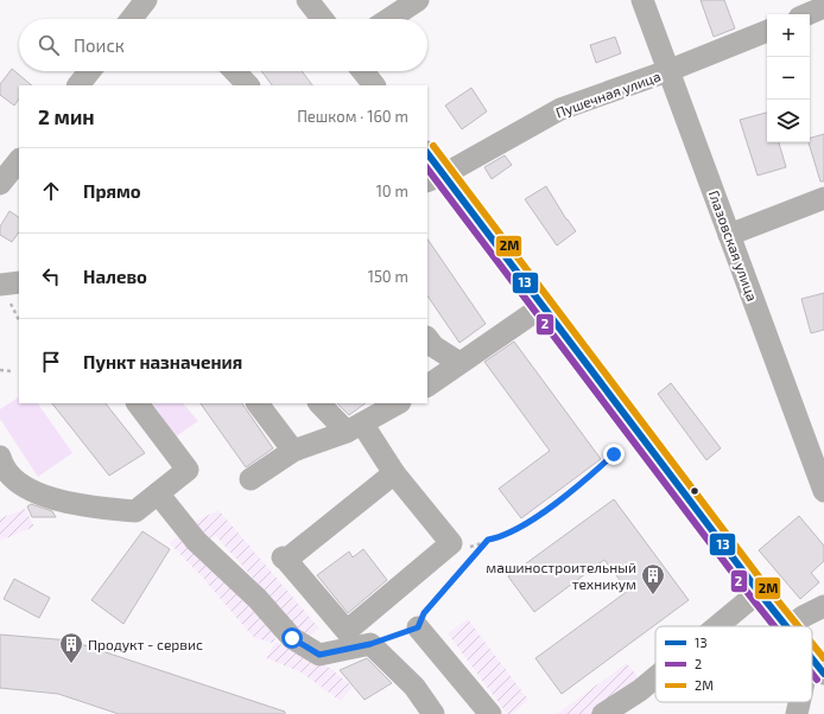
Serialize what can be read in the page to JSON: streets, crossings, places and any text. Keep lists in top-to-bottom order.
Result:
{
  "streets": {
    "street": ["Пушечная улица", "Глазовская улица"]
  },
  "crossings": [
    ["Пушечная улица", "Глазовская улица"]
  ],
  "places": {
    "building": ["машиностроительный техникум", "Продукт - сервис"]
  },
  "lines": ["transit line 2М", "transit line 13", "transit line 2"],
  "legend": ["13", "2", "2М"],
  "page": {
    "map_buttons": ["+", "−"],
    "search": "Поиск",
    "heading": ["2 мин", "Пешком · 160 m"],
    "list": [
      ["Прямо", "10 m"],
      ["Налево", "150 m"],
      "Пункт назначения"
    ]
  }
}
